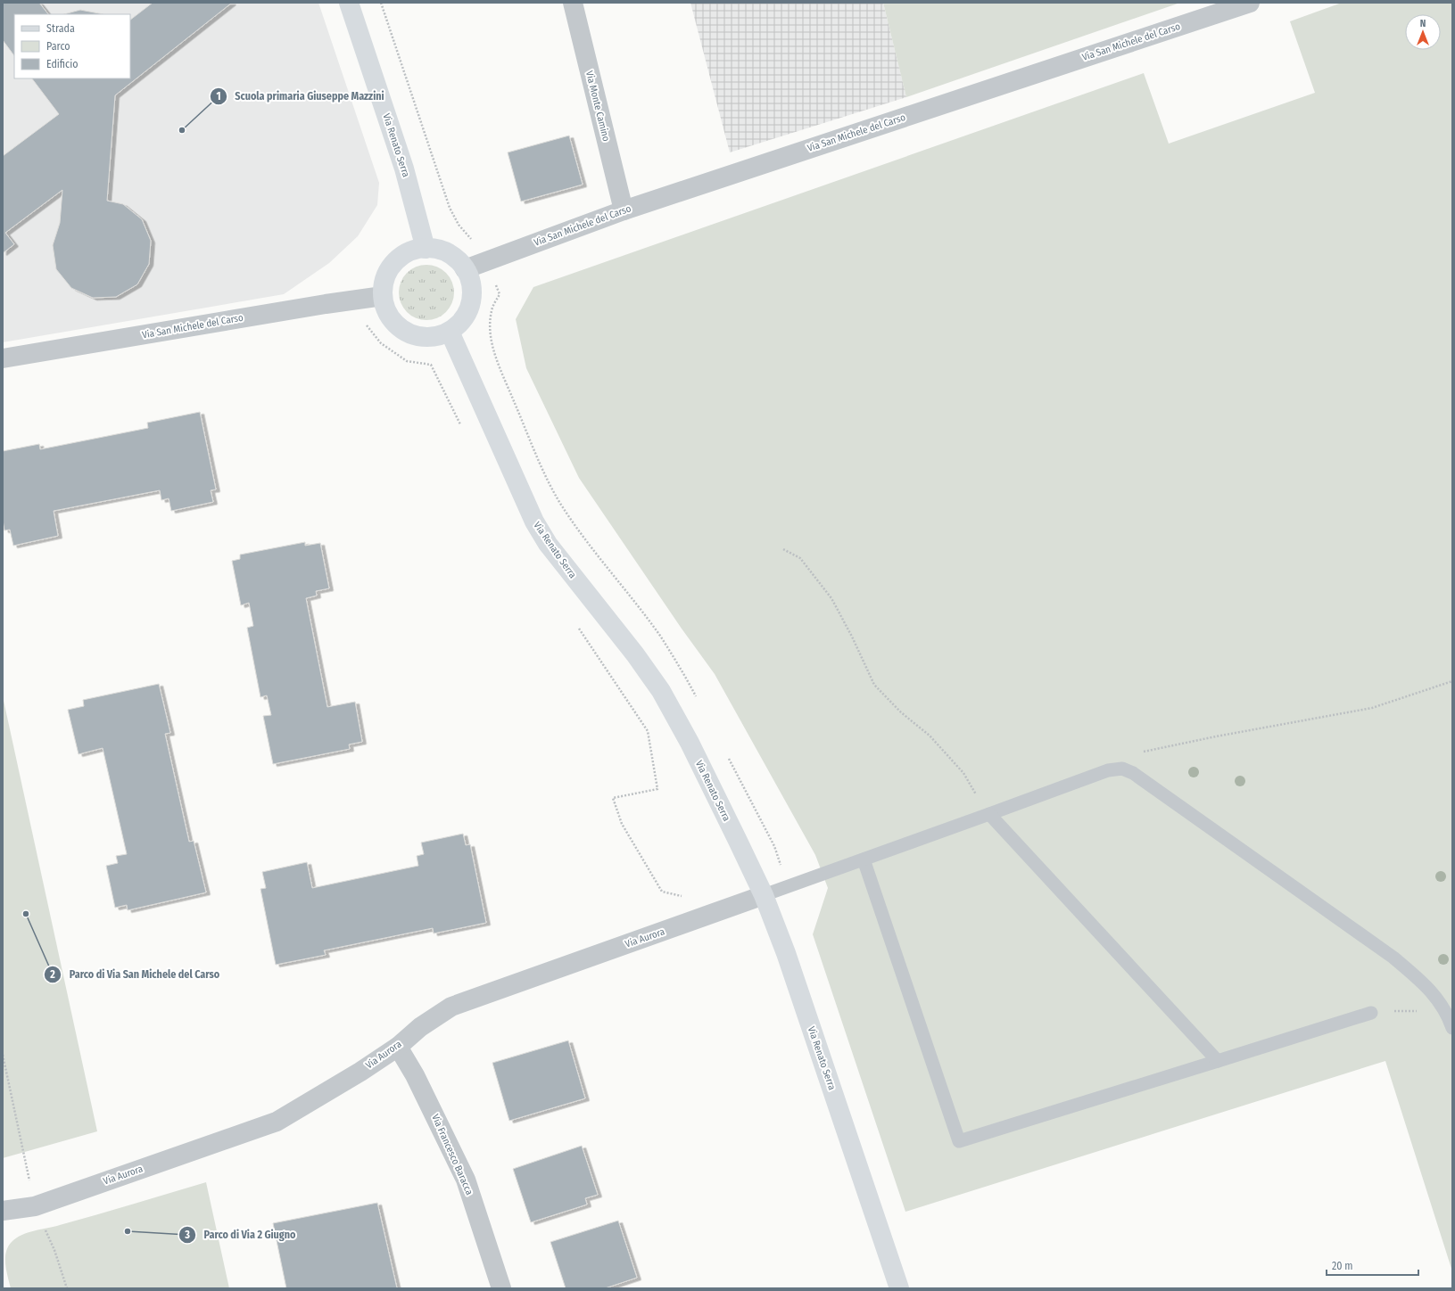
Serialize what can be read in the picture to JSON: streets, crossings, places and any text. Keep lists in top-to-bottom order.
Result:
{
  "streets": {
    "street": [
      "Via San Michele del Carso",
      "Via Monte Camino",
      "Via Renato Serra",
      "Via Aurora",
      "Via Francesco Baracca"
    ]
  },
  "crossings": [
    ["Via San Michele del Carso", "Via Monte Camino"],
    ["Via San Michele del Carso", "Via Renato Serra"],
    ["Via Renato Serra", "Via Aurora"],
    ["Via Aurora", "Via Francesco Baracca"]
  ],
  "places": ["Scuola primaria Giuseppe Mazzini", "Parco di Via San Michele del Carso", "Parco di Via 2 Giugno"],
  "legend": ["Strada", "Parco", "Edificio"],
  "scale_bar": "20 m",
  "north": "top"
}
